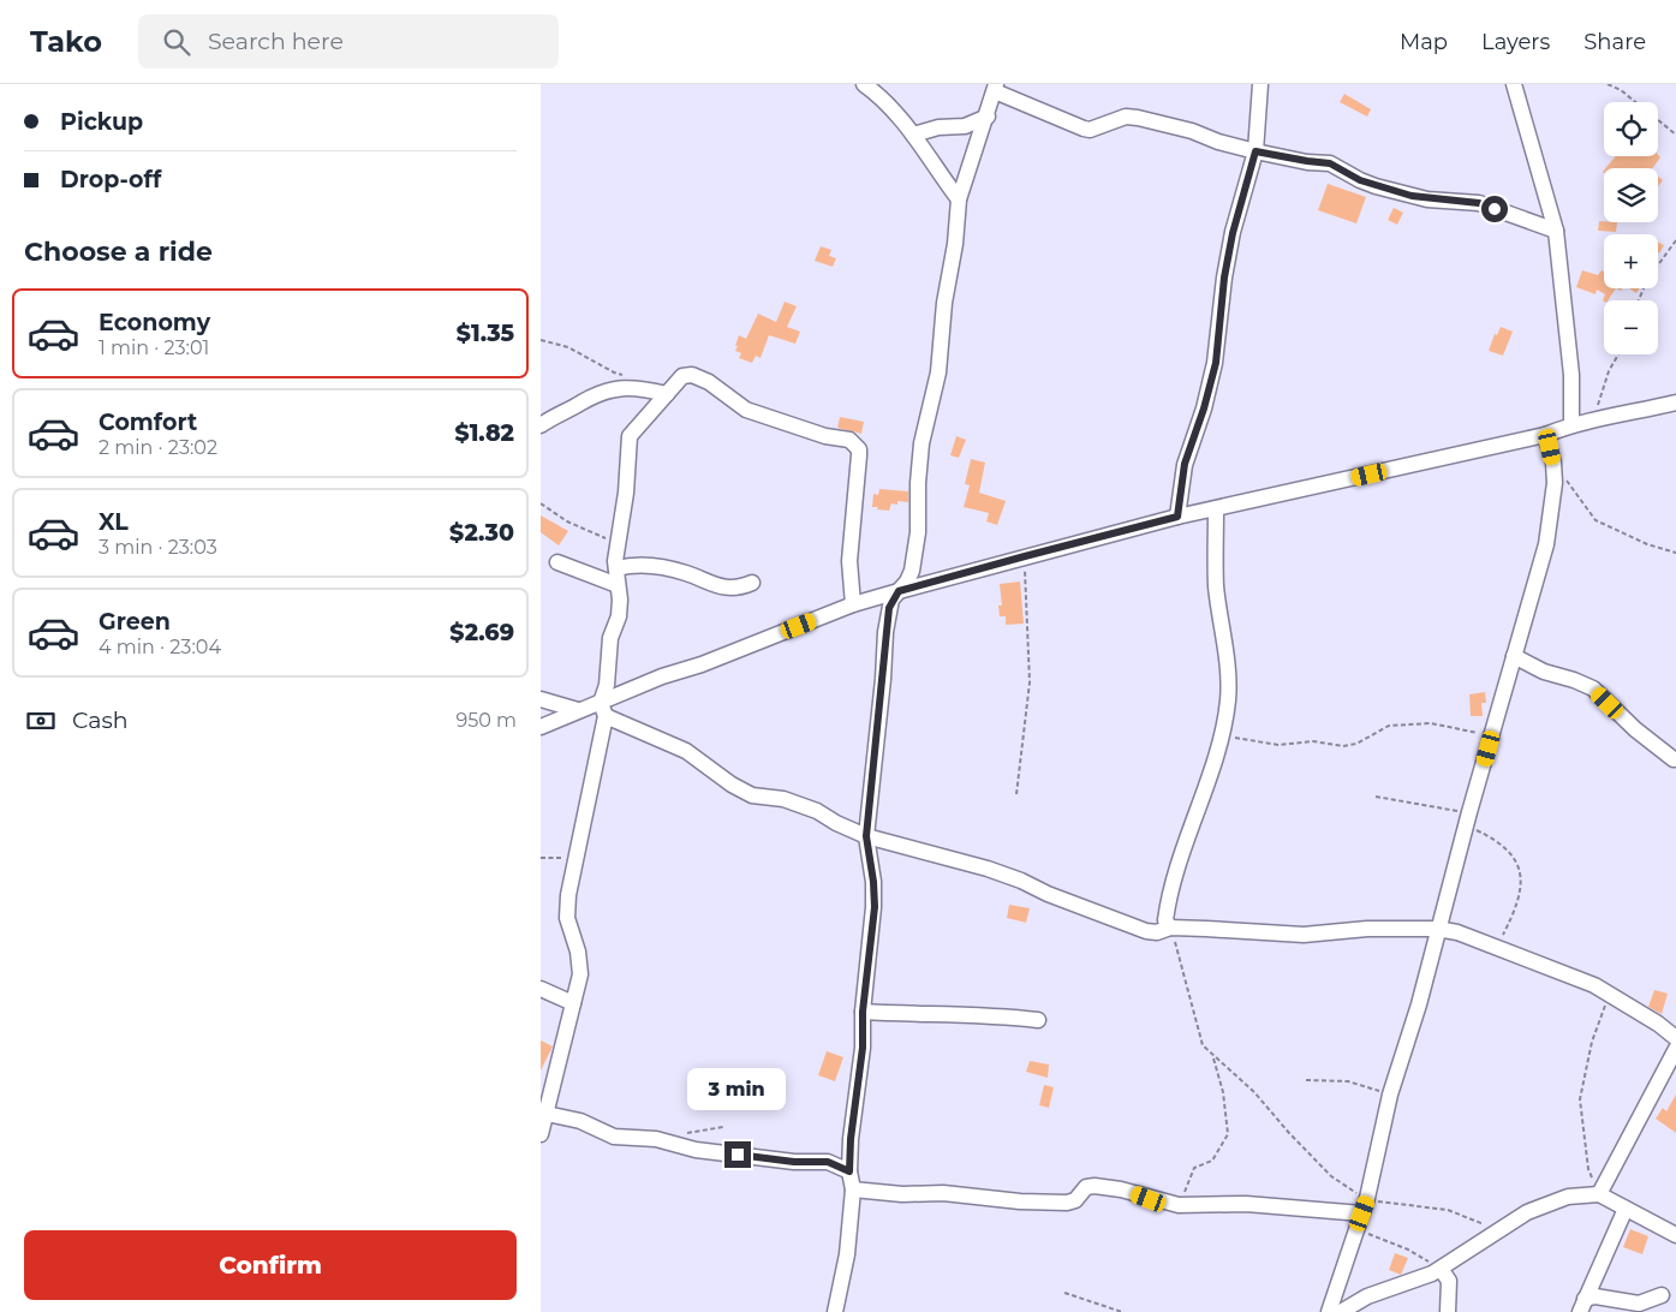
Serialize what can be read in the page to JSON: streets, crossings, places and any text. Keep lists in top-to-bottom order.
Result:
{
  "page": {
    "header": "Tako",
    "search": "Search here",
    "nav": ["Map", "Layers", "Share"],
    "banner": ["Pickup", "Drop-off"],
    "map_buttons": ["+", "−"],
    "heading": "Choose a ride",
    "list": [
      {
        "name": "Economy",
        "note": "1 min · 23:01",
        "value": "$1.35"
      },
      {
        "name": "Comfort",
        "note": "2 min · 23:02",
        "value": "$1.82"
      },
      {
        "name": "XL",
        "note": "3 min · 23:03",
        "value": "$2.30"
      },
      {
        "name": "Green",
        "note": "4 min · 23:04",
        "value": "$2.69"
      }
    ],
    "pay": ["Cash", "950 m"],
    "bubble": "3 min",
    "buttons": "Confirm"
  }
}
